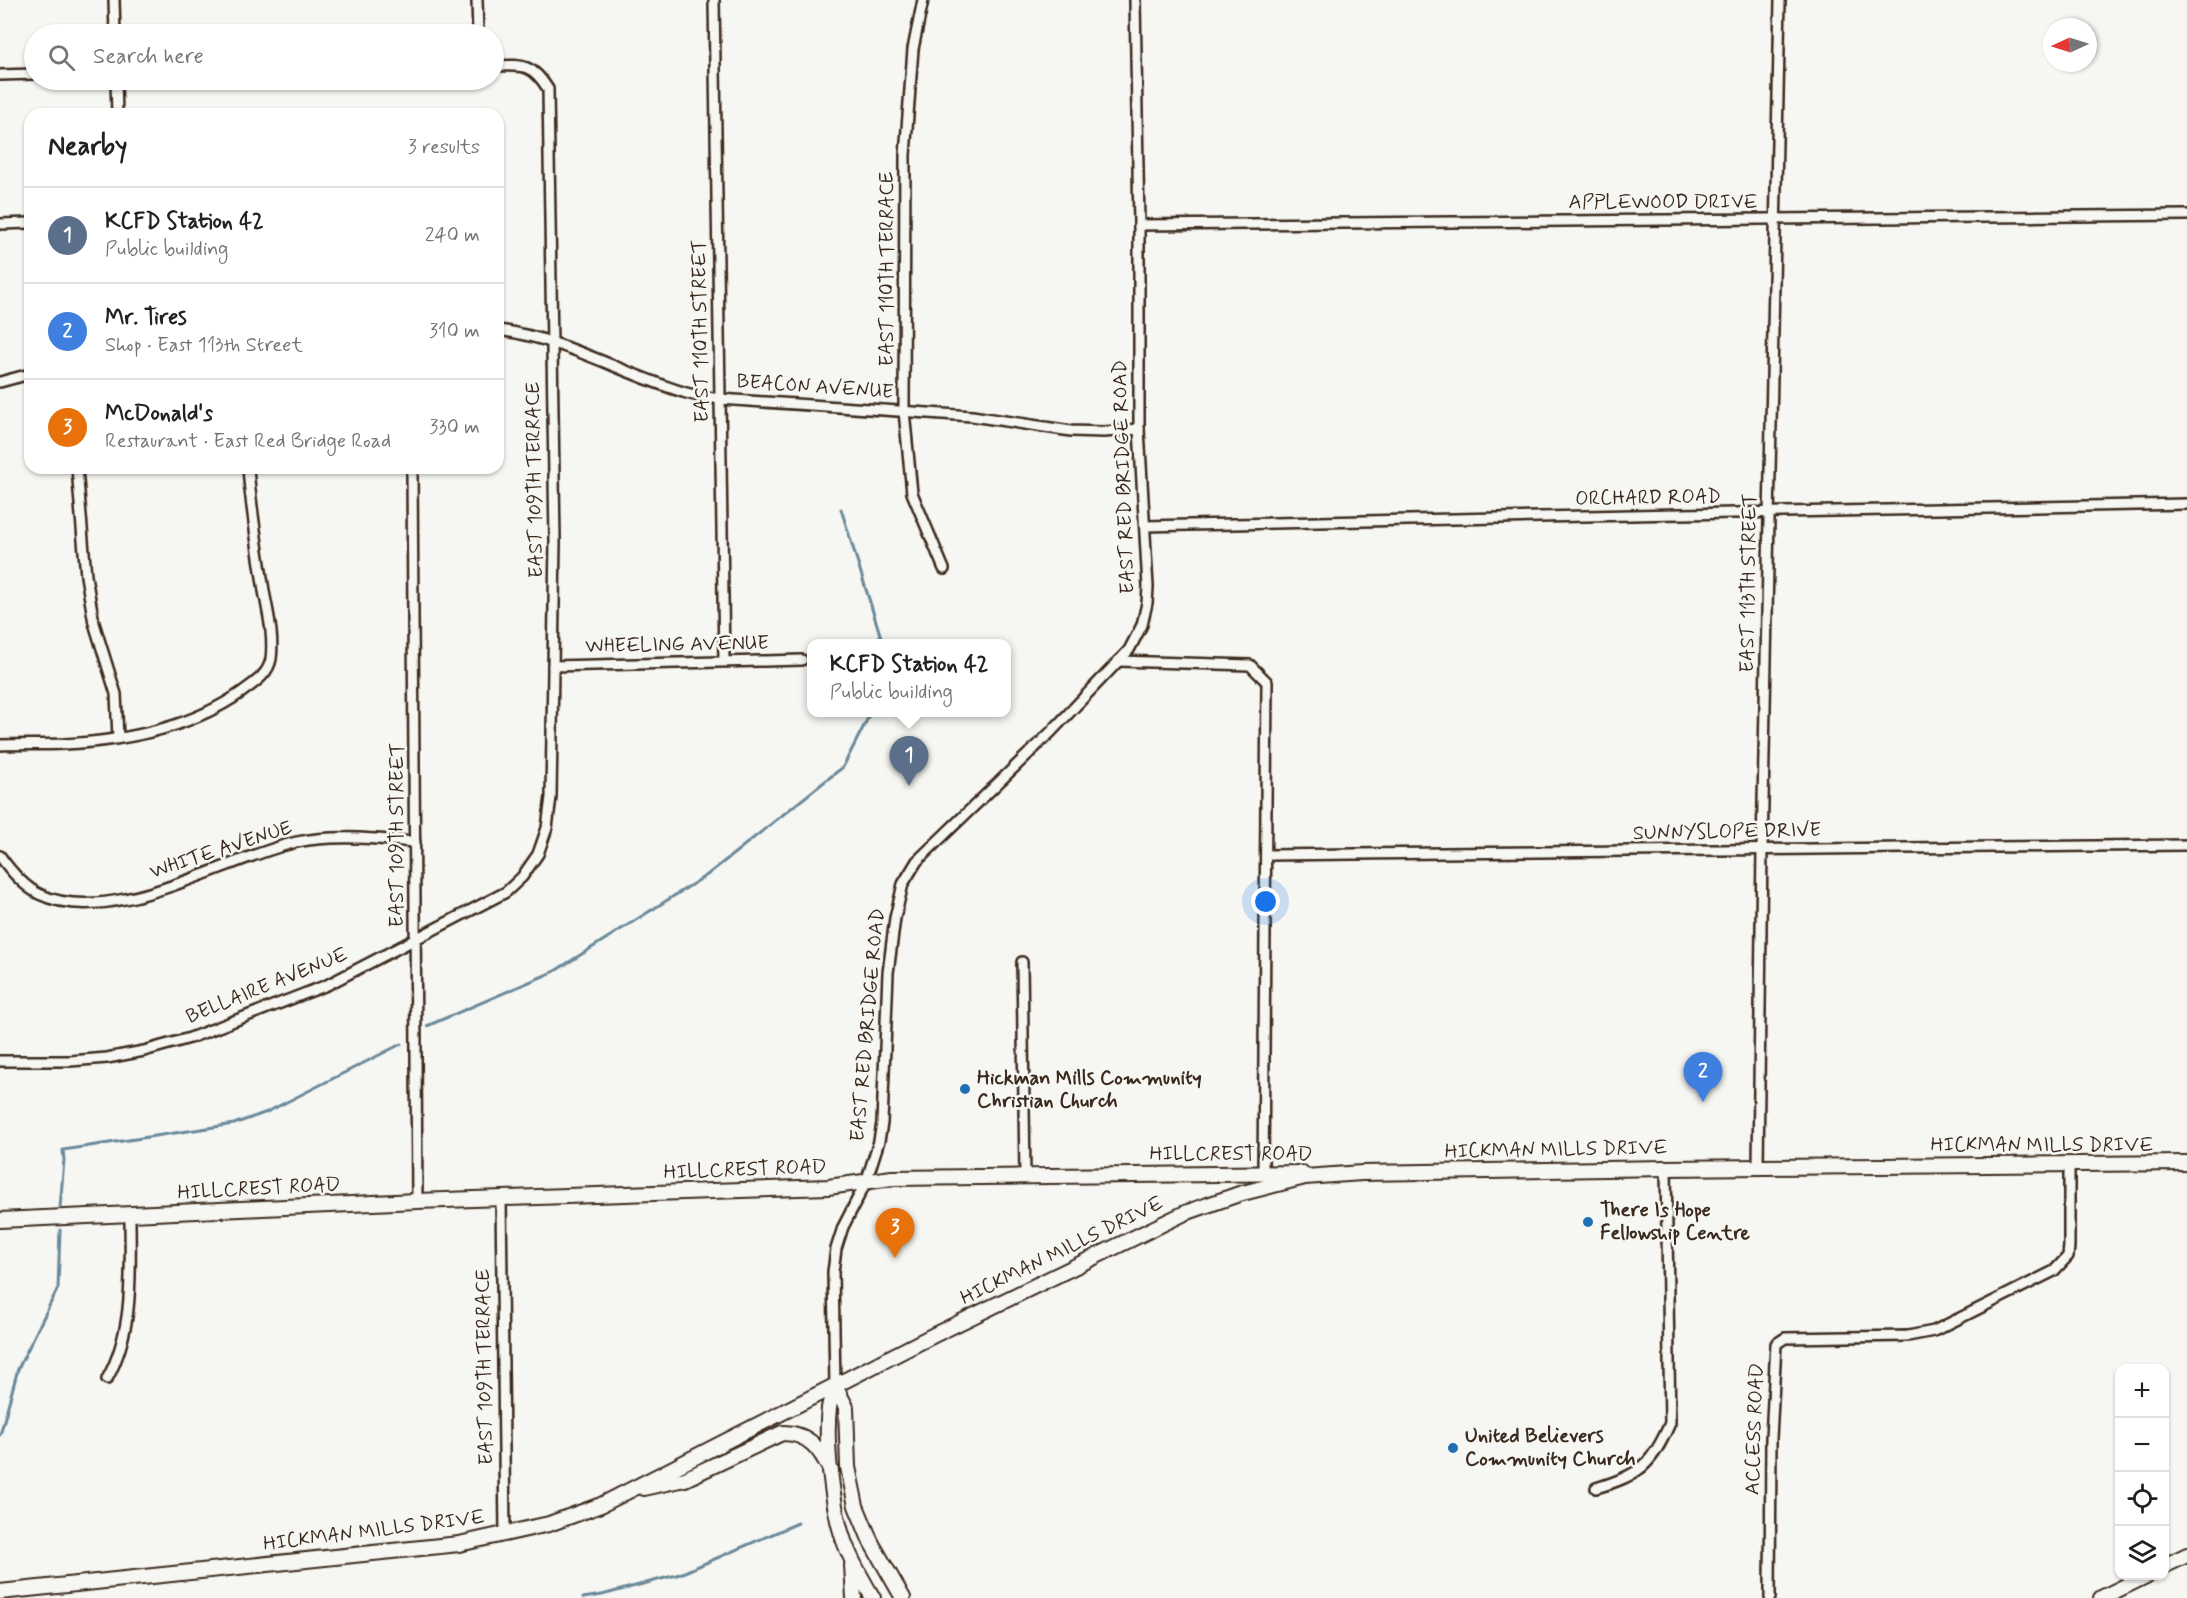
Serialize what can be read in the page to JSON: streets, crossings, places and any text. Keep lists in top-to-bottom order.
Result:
{
  "streets": {
    "street": [
      "APPLEWOOD DRIVE",
      "EAST 110TH TERRACE",
      "EAST 110TH STREET",
      "BEACON AVENUE",
      "EAST RED BRIDGE ROAD",
      "EAST 109TH TERRACE",
      "ORCHARD ROAD",
      "EAST 113TH STREET",
      "WHEELING AVENUE",
      "SUNNYSLOPE DRIVE",
      "EAST 109TH STREET",
      "WHITE AVENUE",
      "BELLAIRE AVENUE",
      "HICKMAN MILLS DRIVE",
      "HILLCREST ROAD",
      "ACCESS ROAD"
    ]
  },
  "crossings": [
    ["APPLEWOOD DRIVE", "EAST RED BRIDGE ROAD"],
    ["APPLEWOOD DRIVE", "EAST 113TH STREET"],
    ["EAST 110TH TERRACE", "BEACON AVENUE"],
    ["EAST 110TH STREET", "BEACON AVENUE"],
    ["EAST 110TH STREET", "WHEELING AVENUE"],
    ["BEACON AVENUE", "EAST RED BRIDGE ROAD"],
    ["BEACON AVENUE", "EAST 109TH TERRACE"],
    ["EAST RED BRIDGE ROAD", "ORCHARD ROAD"],
    ["EAST RED BRIDGE ROAD", "HICKMAN MILLS DRIVE"],
    ["EAST RED BRIDGE ROAD", "HILLCREST ROAD"],
    ["EAST 109TH TERRACE", "WHEELING AVENUE"],
    ["EAST 109TH TERRACE", "BELLAIRE AVENUE"],
    ["EAST 109TH TERRACE", "HICKMAN MILLS DRIVE"],
    ["EAST 109TH TERRACE", "HILLCREST ROAD"],
    ["ORCHARD ROAD", "EAST 113TH STREET"],
    ["EAST 113TH STREET", "SUNNYSLOPE DRIVE"],
    ["EAST 113TH STREET", "HICKMAN MILLS DRIVE"],
    ["EAST 109TH STREET", "WHITE AVENUE"],
    ["EAST 109TH STREET", "BELLAIRE AVENUE"],
    ["EAST 109TH STREET", "HILLCREST ROAD"],
    ["HICKMAN MILLS DRIVE", "HILLCREST ROAD"],
    ["HICKMAN MILLS DRIVE", "ACCESS ROAD"]
  ],
  "places": ["Hickman Mills Community Christian Church", "There Is Hope Fellowship Centre", "United Believers Community Church"],
  "north": "left",
  "page": {
    "search": "Search here",
    "heading": ["Nearby", "3 results"],
    "list": [
      {
        "mark": "1",
        "name": "KCFD Station 42",
        "note": "Public building",
        "value": "240 m"
      },
      {
        "mark": "2",
        "name": "Mr. Tires",
        "note": "Shop · East 113th Street",
        "value": "310 m"
      },
      {
        "mark": "3",
        "name": "McDonald's",
        "note": "Restaurant · East Red Bridge Road",
        "value": "330 m"
      }
    ],
    "popup": ["KCFD Station 42", "Public building"],
    "pins": ["1", "2", "3"],
    "map_buttons": ["+", "−"]
  }
}
